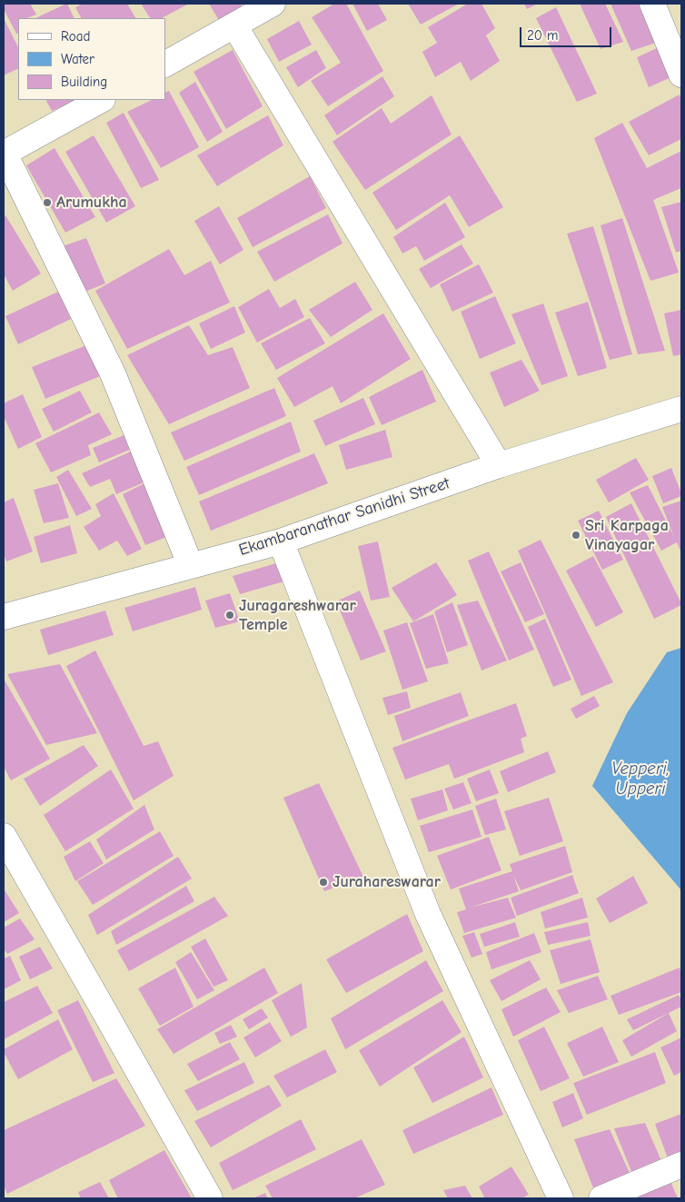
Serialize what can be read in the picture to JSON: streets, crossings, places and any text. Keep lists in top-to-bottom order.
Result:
{
  "streets": {
    "street": ["Ekambaranathar Sanidhi Street"]
  },
  "water": ["Vepperi, Upperi"],
  "places": [
    "Arumukha",
    "Sri Karpaga Vinayagar",
    "Juragareshwarar Temple",
    "Jurahareswarar"
  ],
  "legend": ["Road", "Water", "Building"],
  "scale_bar": "20 m"
}
